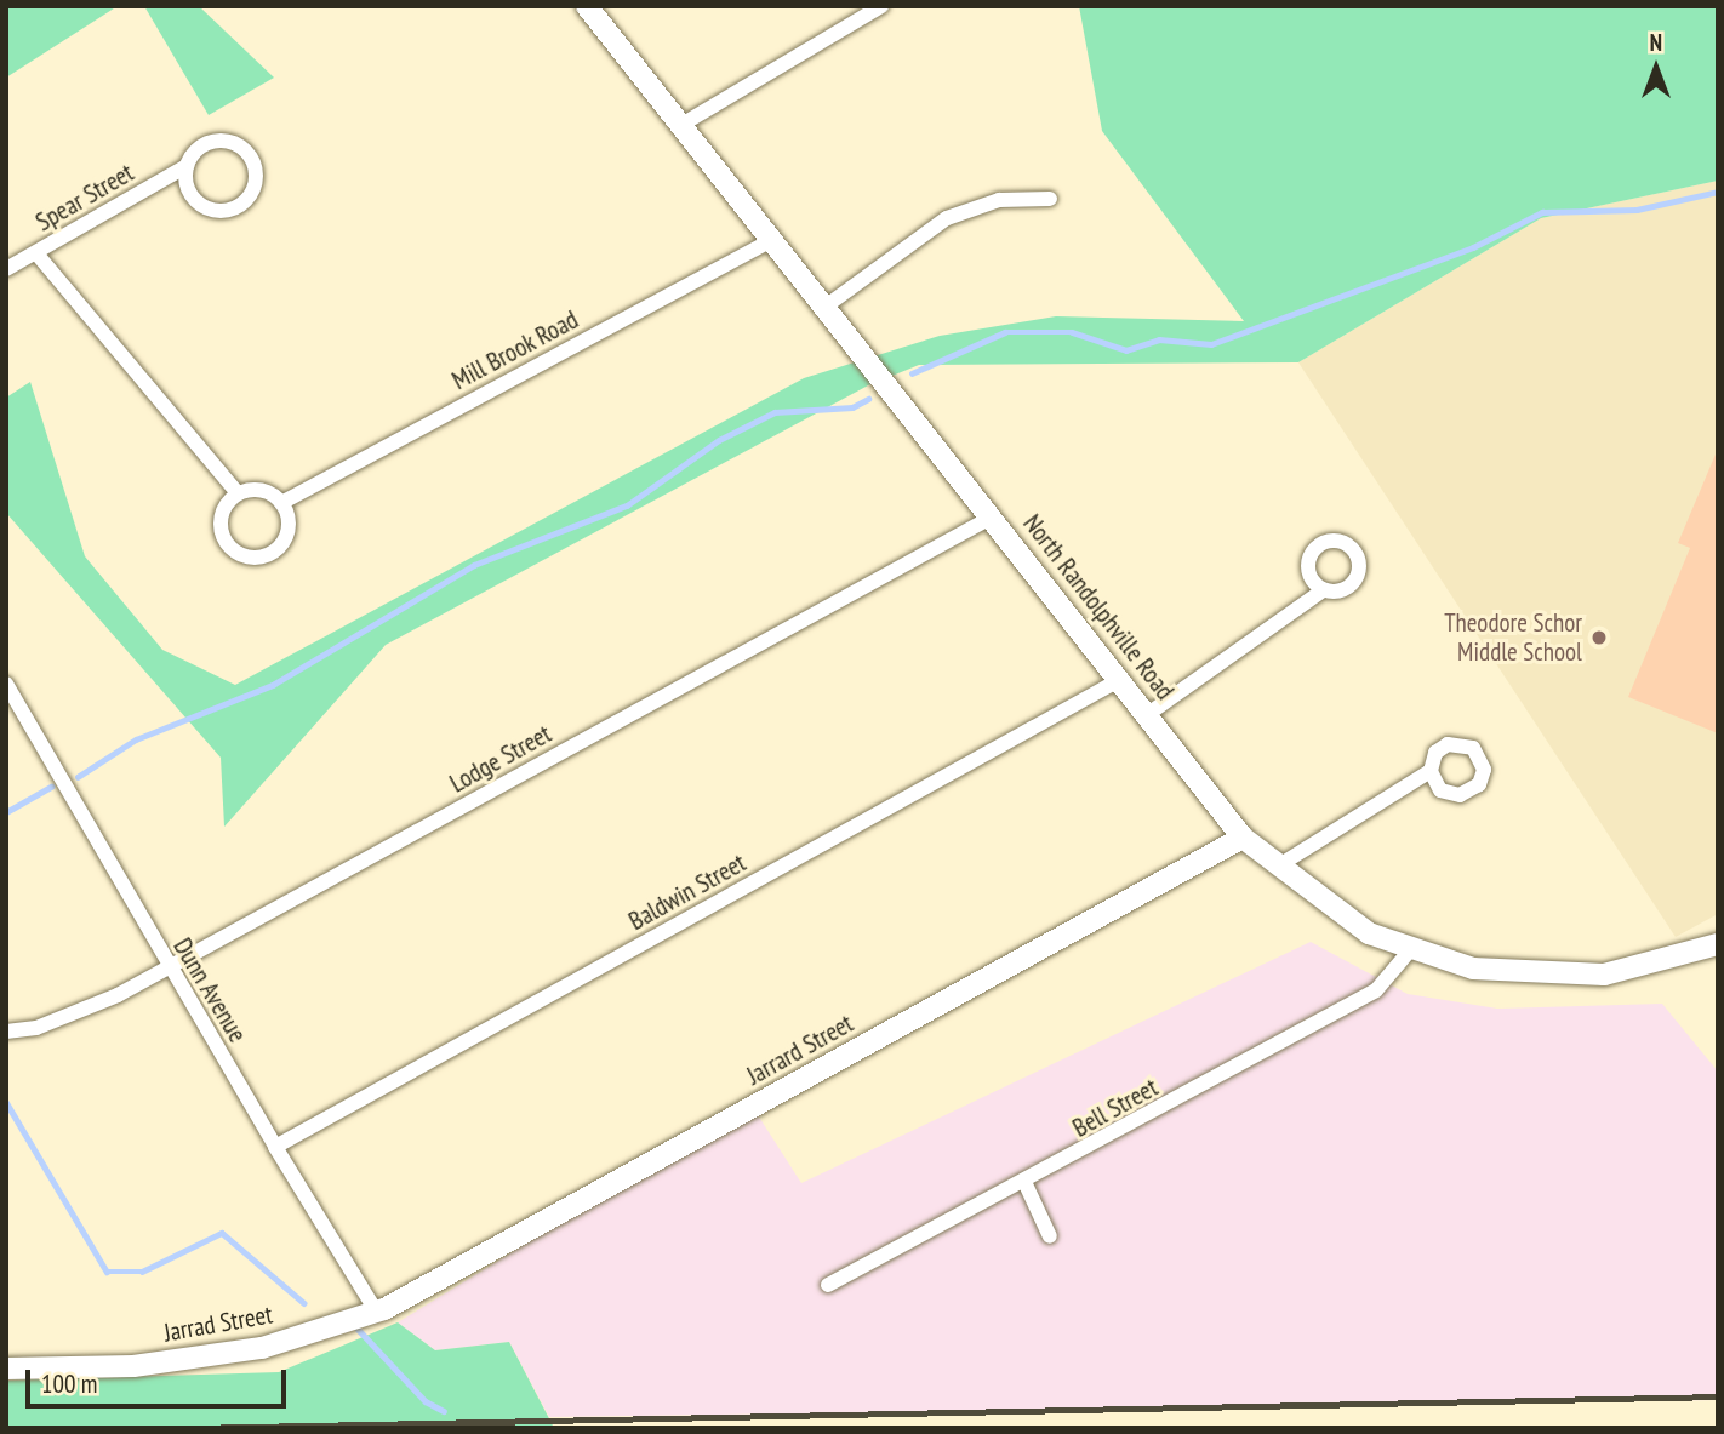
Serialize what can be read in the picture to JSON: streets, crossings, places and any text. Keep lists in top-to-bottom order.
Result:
{
  "streets": {
    "street": [
      "Spear Street",
      "Mill Brook Road",
      "North Randolphville Road",
      "Lodge Street",
      "Baldwin Street",
      "Dunn Avenue",
      "Jarrard Street",
      "Bell Street",
      "Jarrad Street"
    ]
  },
  "crossings": [
    ["Mill Brook Road", "North Randolphville Road"],
    ["North Randolphville Road", "Lodge Street"],
    ["North Randolphville Road", "Baldwin Street"],
    ["North Randolphville Road", "Jarrard Street"],
    ["North Randolphville Road", "Bell Street"],
    ["Lodge Street", "Dunn Avenue"],
    ["Baldwin Street", "Dunn Avenue"],
    ["Dunn Avenue", "Jarrard Street"],
    ["Dunn Avenue", "Jarrad Street"],
    ["Jarrard Street", "Jarrad Street"]
  ],
  "places": ["Theodore Schor Middle School"],
  "scale_bar": "100 m",
  "north": "top"
}
